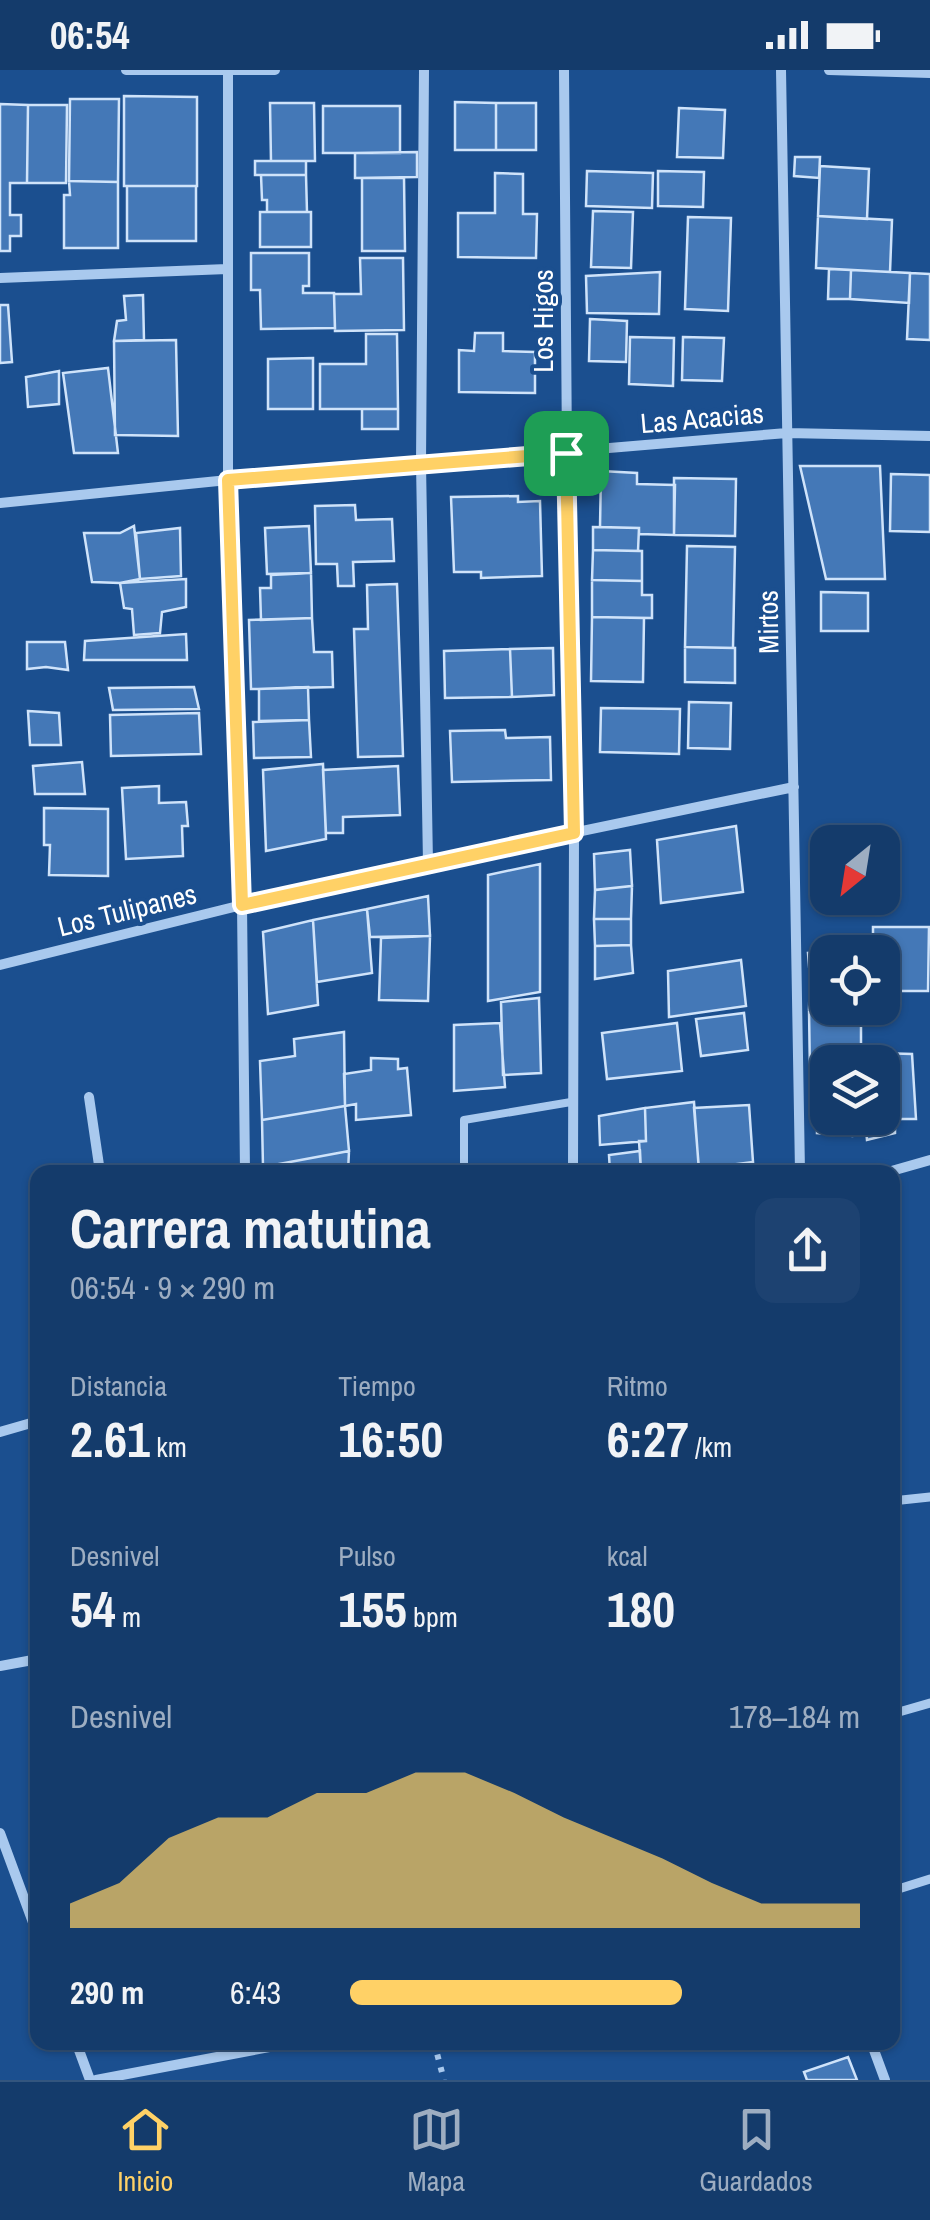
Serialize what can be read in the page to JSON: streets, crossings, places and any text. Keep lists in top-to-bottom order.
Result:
{
  "streets": {
    "street": [
      "Los Higos",
      "Las Acacias",
      "Mirtos",
      "Los Tulipanes"
    ]
  },
  "crossings": [
    ["Los Higos", "Las Acacias"],
    ["Los Higos", "Los Tulipanes"],
    ["Las Acacias", "Mirtos"],
    ["Mirtos", "Los Tulipanes"]
  ],
  "north": "bottom left",
  "page": {
    "status": "06:54",
    "heading": ["Carrera matutina", "06:54 · 9 × 290 m"],
    "stats": [
      ["Distancia", "2.61 km"],
      ["Tiempo", "16:50"],
      ["Ritmo", "6:27 /km"],
      ["Desnivel", "54 m"],
      ["Pulso", "155 bpm"],
      ["kcal", "180"]
    ],
    "chart": ["Desnivel", "178–184 m"],
    "list": [
      {
        "name": "290 m",
        "note": "6:43"
      }
    ],
    "tabs": ["Inicio", "Mapa", "Guardados"]
  }
}
